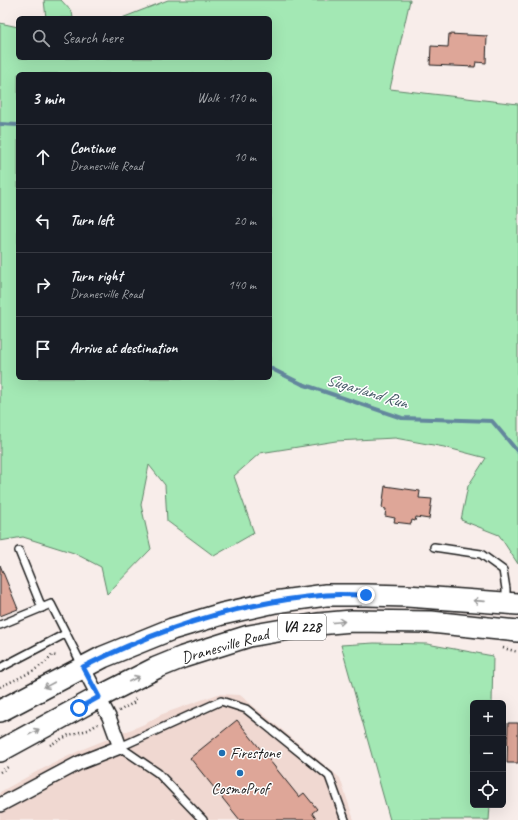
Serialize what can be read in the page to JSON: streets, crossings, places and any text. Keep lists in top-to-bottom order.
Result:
{
  "streets": {
    "main road": ["VA 228", "Dranesville Road"]
  },
  "water": ["Sugarland Run"],
  "places": ["Firestone", "CosmoProf"],
  "page": {
    "search": "Search here",
    "heading": ["3 min", "Walk · 170 m"],
    "list": [
      ["Continue", "Dranesville Road", "10 m"],
      ["Turn left", "20 m"],
      ["Turn right", "Dranesville Road", "140 m"],
      "Arrive at destination"
    ],
    "map_buttons": ["+", "−"]
  }
}
